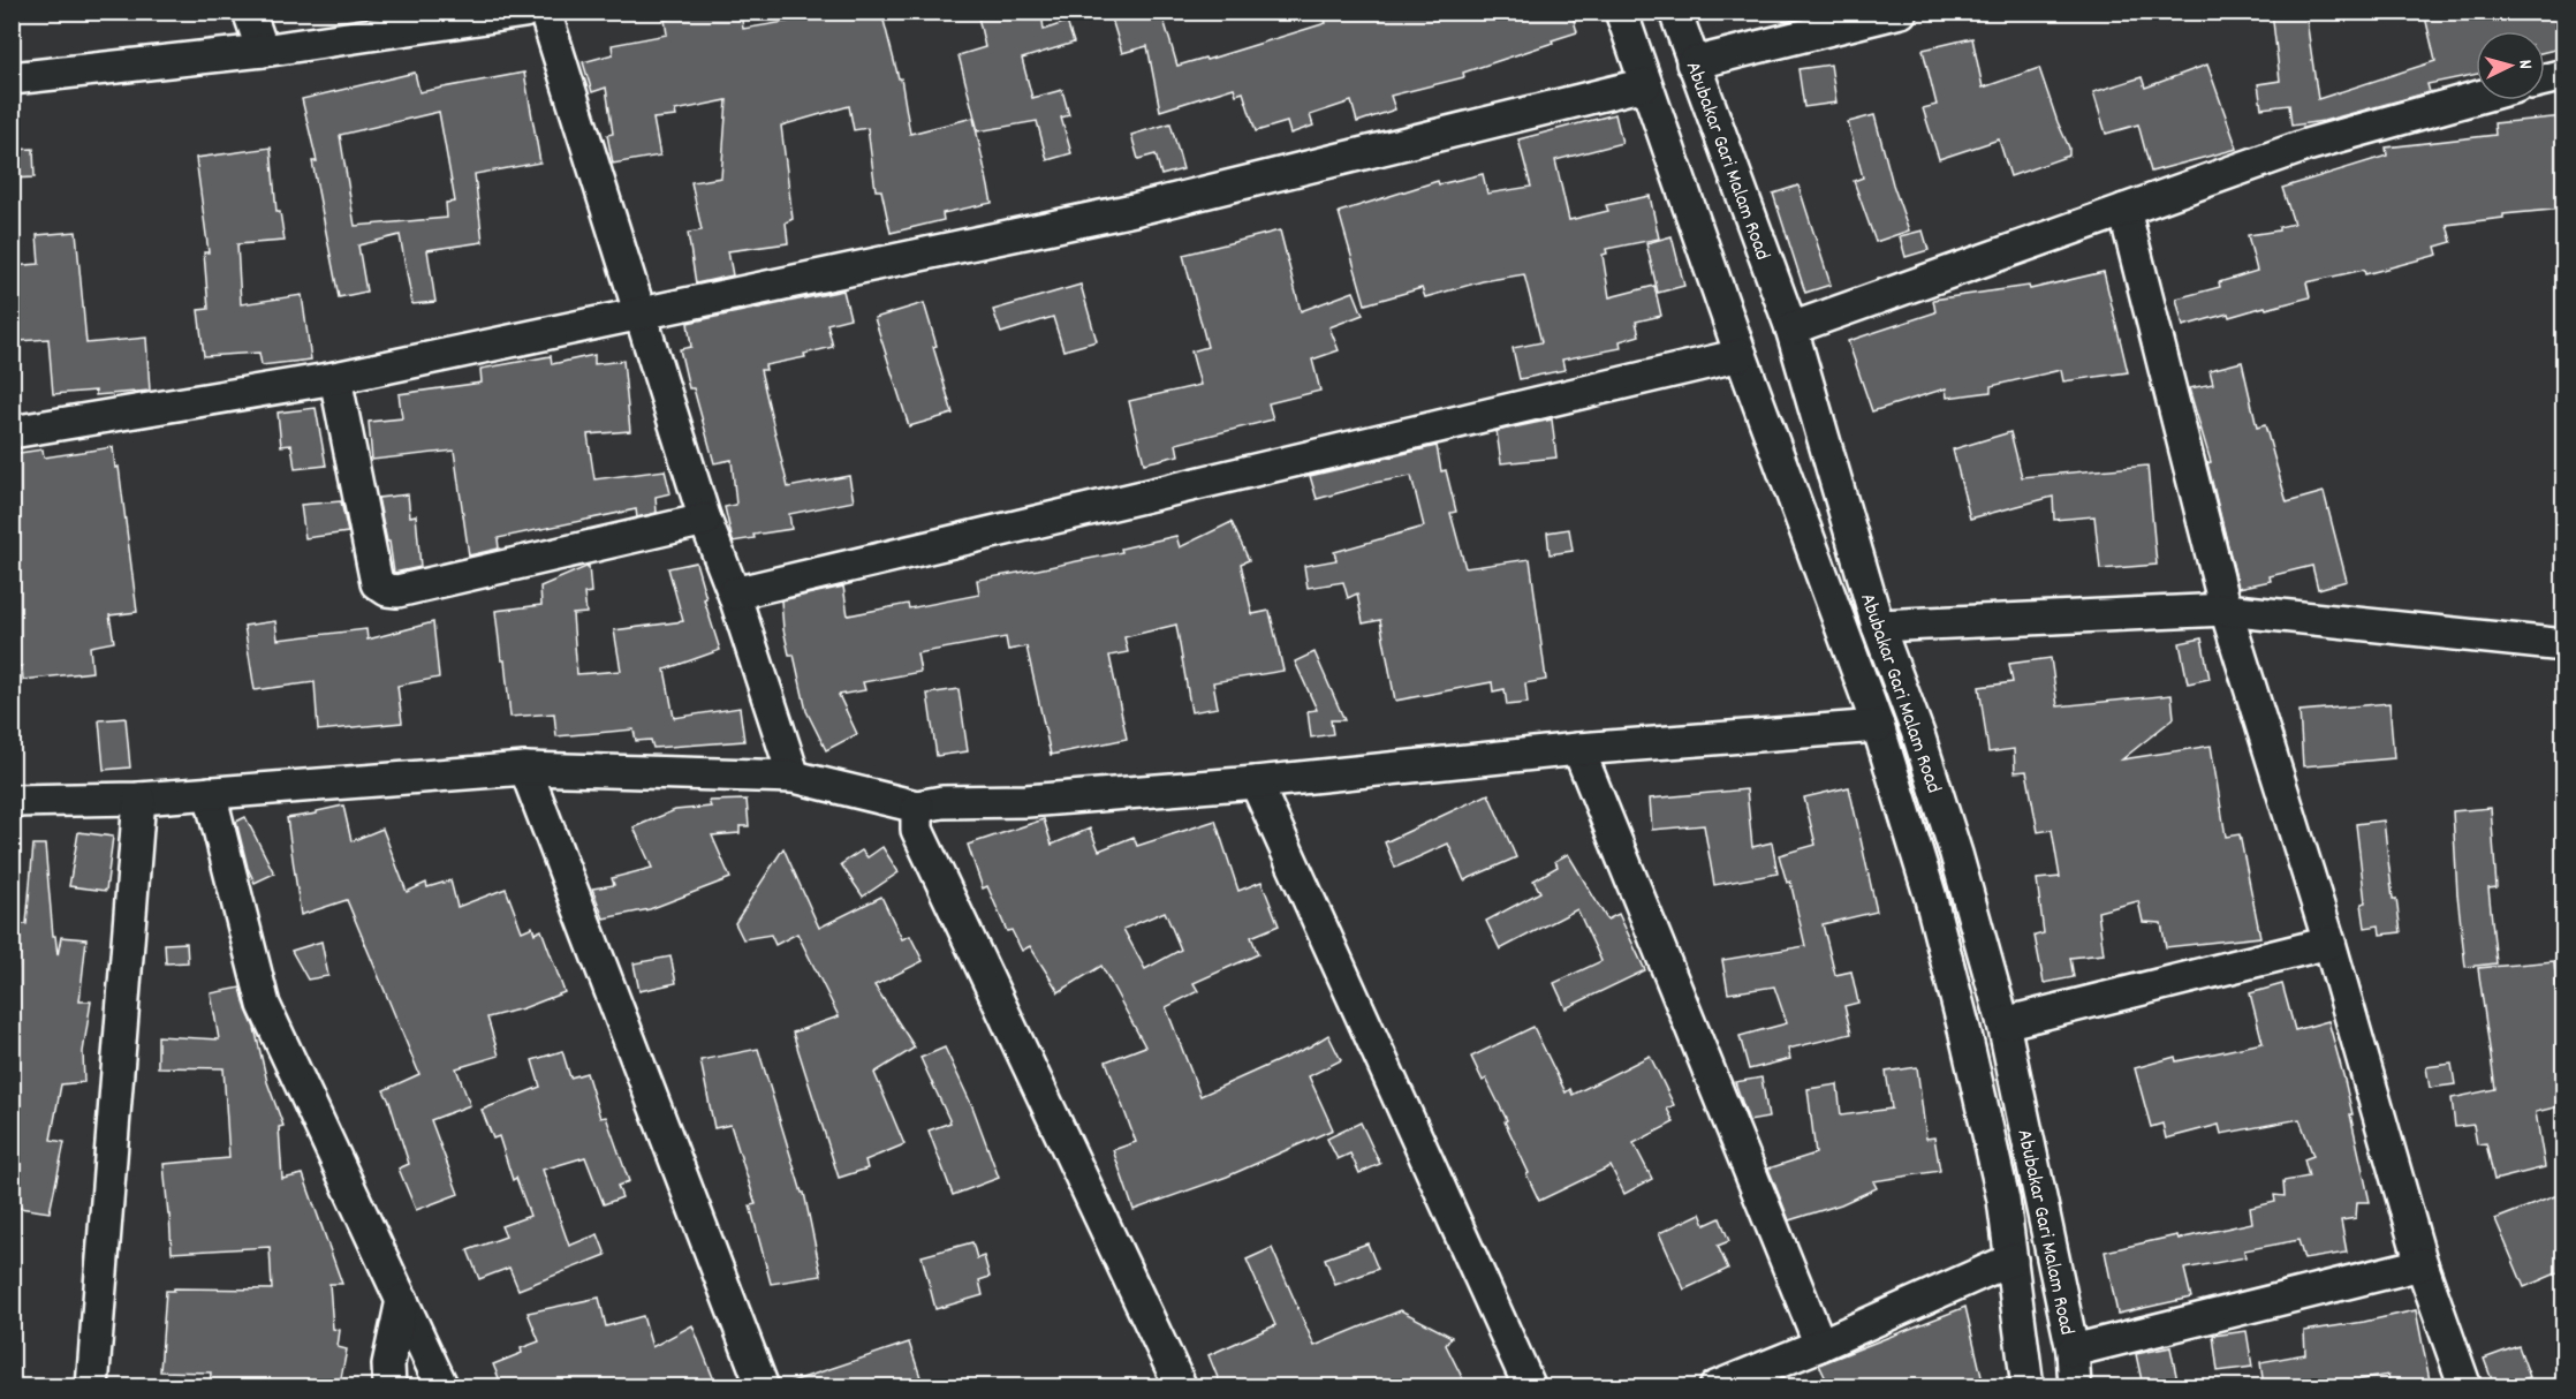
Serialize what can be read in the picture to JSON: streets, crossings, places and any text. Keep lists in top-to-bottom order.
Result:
{
  "streets": {
    "street": ["Abubakar Gari Malam Road"]
  },
  "north": "right"
}
